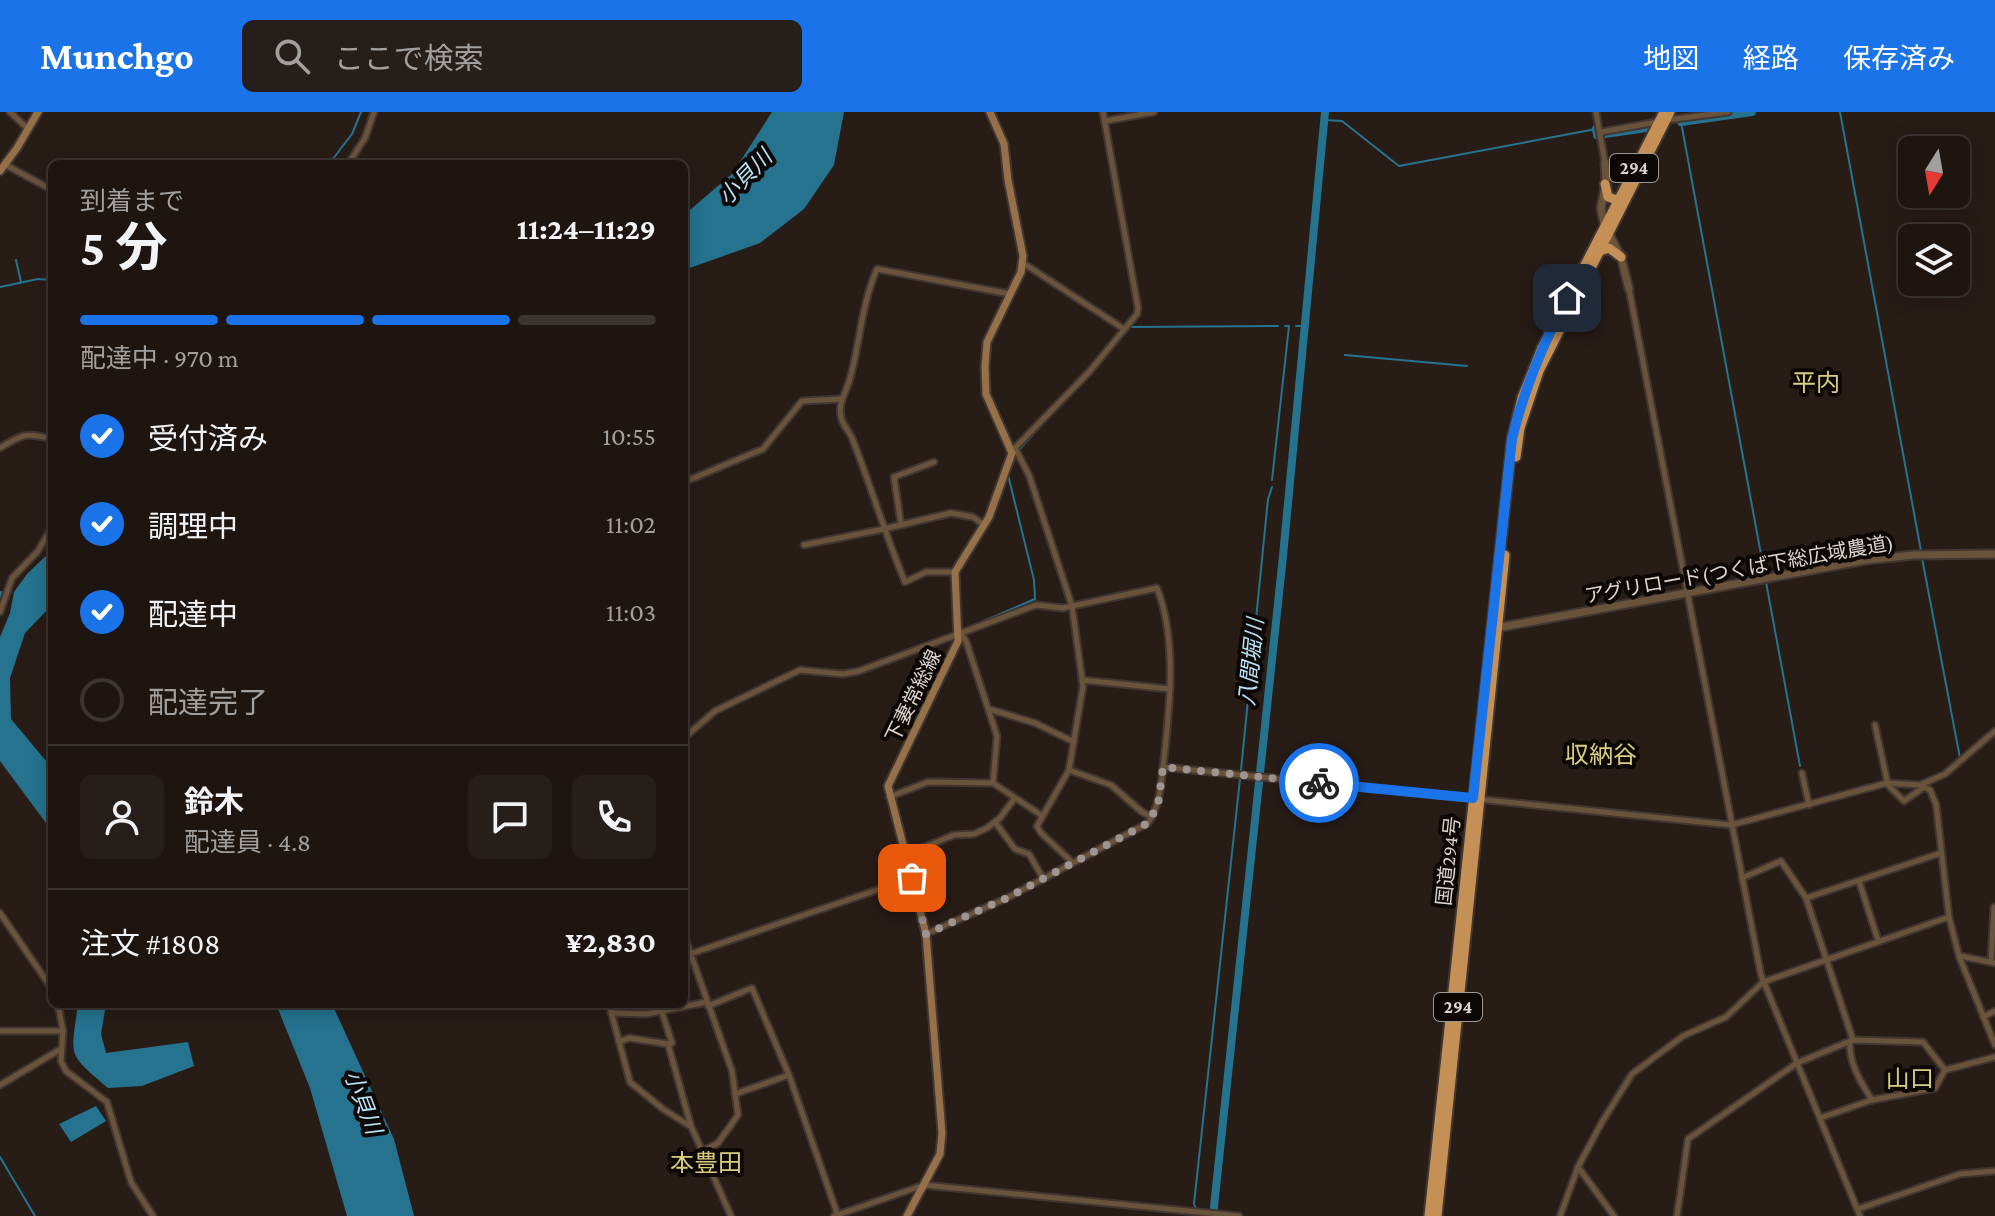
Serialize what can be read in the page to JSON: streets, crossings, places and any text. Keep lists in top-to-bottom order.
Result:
{
  "streets": {
    "highway": ["294", "国道294号"],
    "main road": ["下妻常総線"],
    "street": ["アグリロード(つくば下総広域農道)"]
  },
  "crossings": [
    ["アグリロード(つくば下総広域農道)", "国道294号"]
  ],
  "districts": [
    "平内",
    "収納谷",
    "山口",
    "本豊田"
  ],
  "water": ["小貝川", "八間堀川"],
  "north": "bottom",
  "page": {
    "header": "Munchgo",
    "search": "ここで検索",
    "nav": ["地図", "経路", "保存済み"],
    "heading": ["5 分", "到着まで", "11:24–11:29"],
    "panel": [
      "鈴木",
      "配達員 · 4.8",
      "注文 #1808",
      "¥2,830"
    ],
    "bar": "配達中 · 970 m",
    "list": [
      ["受付済み", "10:55"],
      ["調理中", "11:02"],
      ["配達中", "11:03"],
      "配達完了"
    ]
  }
}
